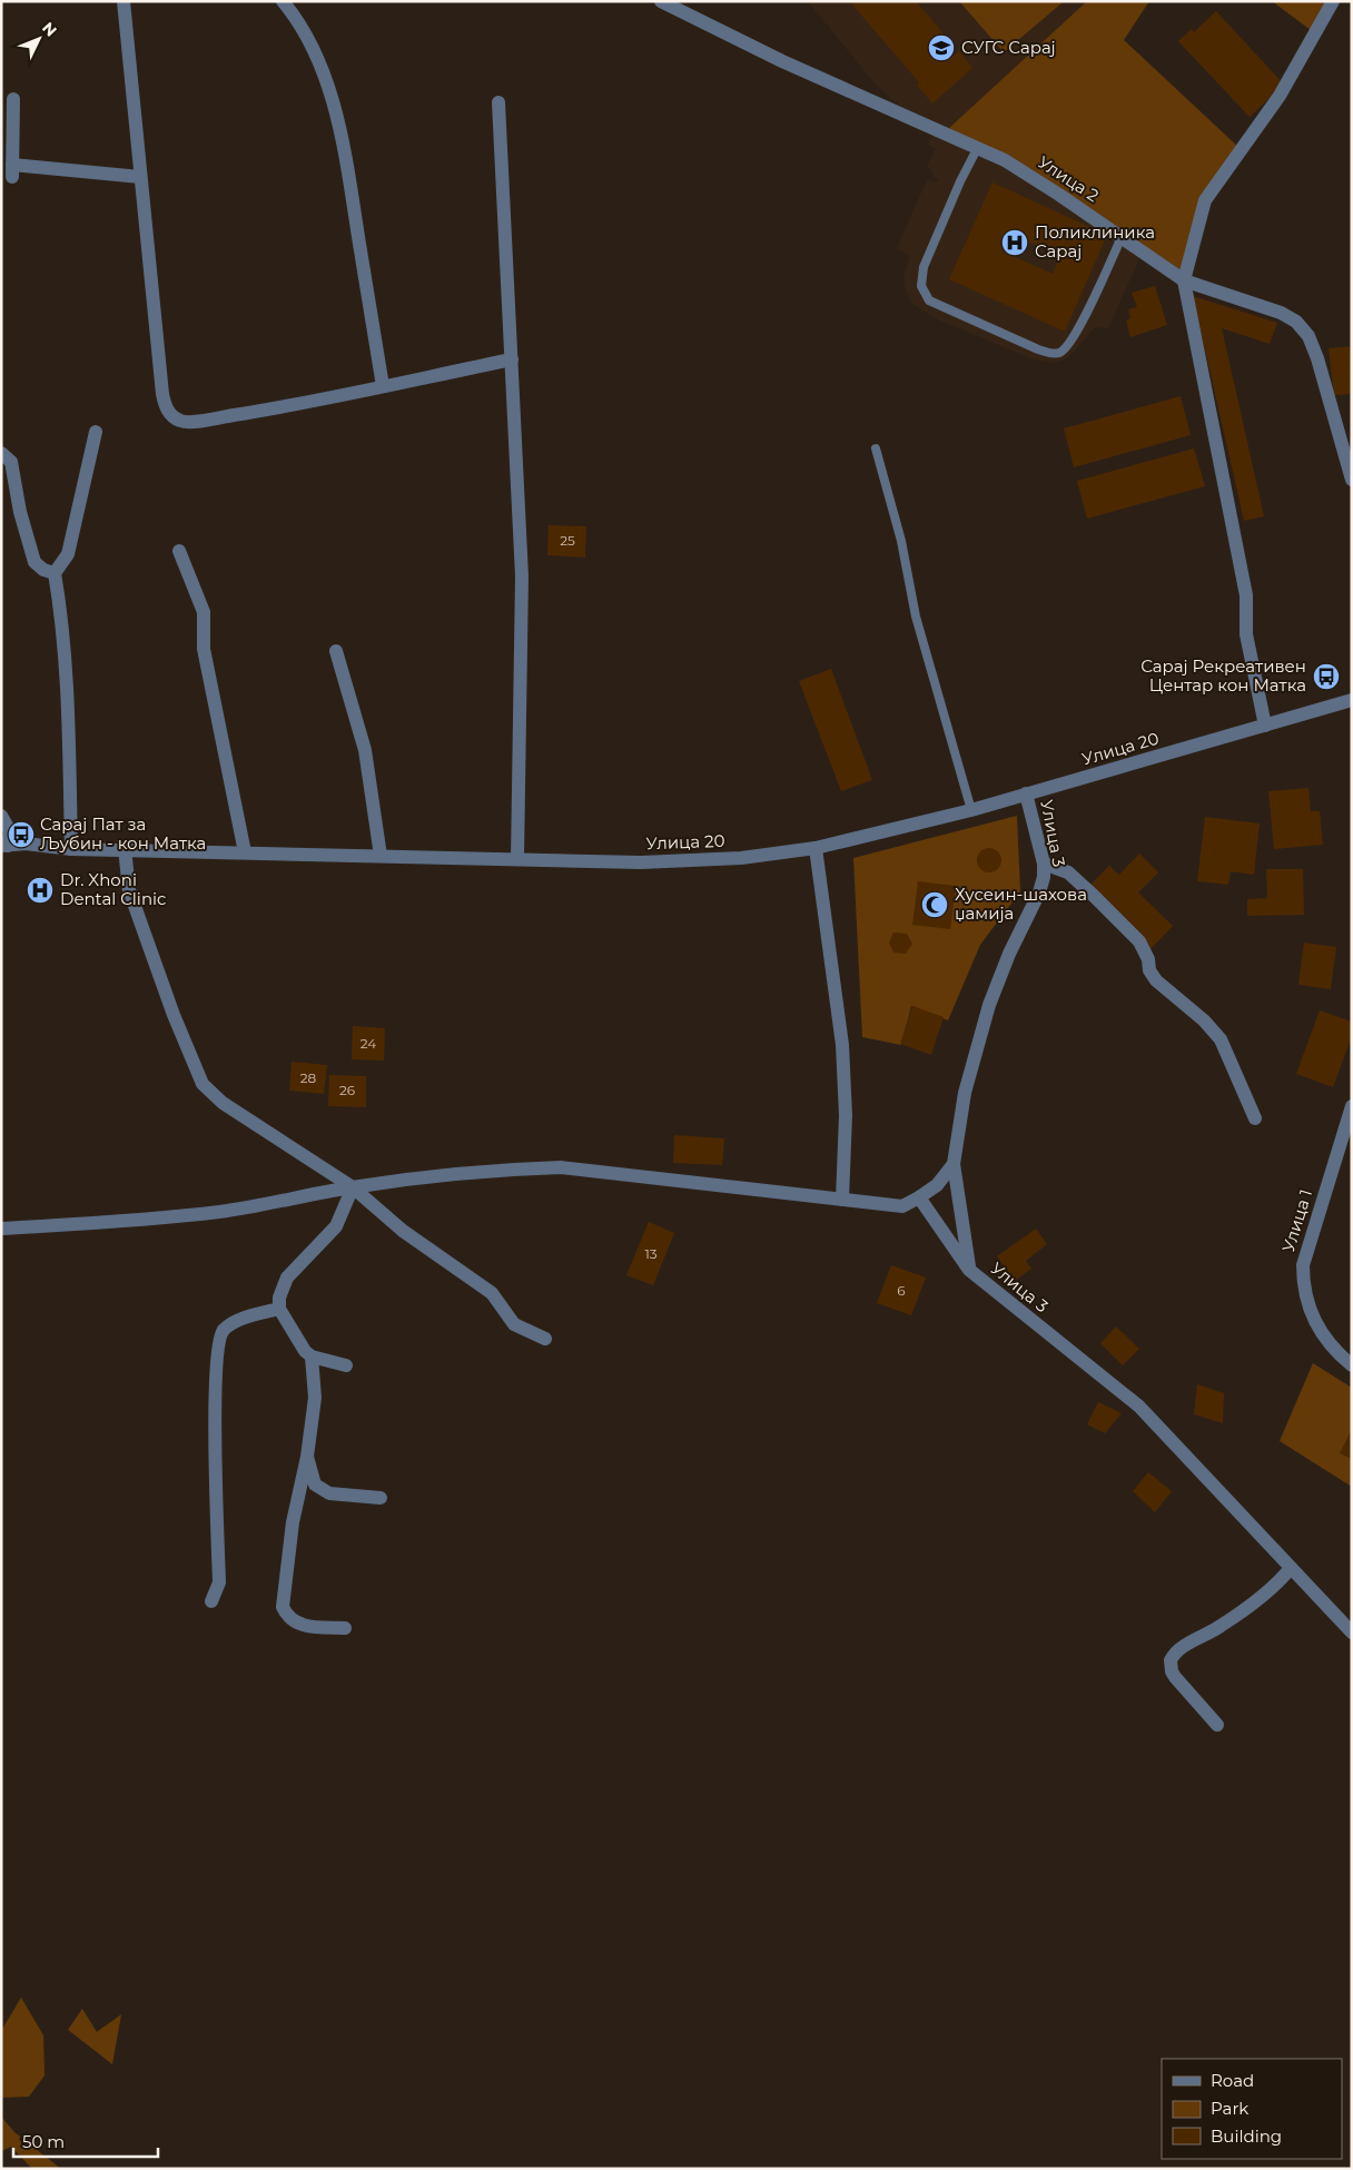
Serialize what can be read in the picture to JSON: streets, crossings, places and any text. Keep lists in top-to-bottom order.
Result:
{
  "streets": {
    "street": [
      "Улица 2",
      "Улица 20",
      "Улица 3",
      "Улица 1"
    ]
  },
  "crossings": [
    ["Улица 20", "Улица 3"]
  ],
  "places": {
    "school or university": ["СУГС Сарај"],
    "hospital": ["Поликлиника Сарај", "Dr. Xhoni Dental Clinic"],
    "bus stop": ["Сарај Рекреативен Центар кон Матка", "Сарај Пат за Љубин - кон Матка"],
    "mosque": ["Хусеин-шахова џамија"]
  },
  "house_numbers": [
    "25",
    "24",
    "28",
    "26",
    "13",
    "6"
  ],
  "legend": ["Road", "Park", "Building"],
  "scale_bar": "50 m",
  "north": "top right"
}
